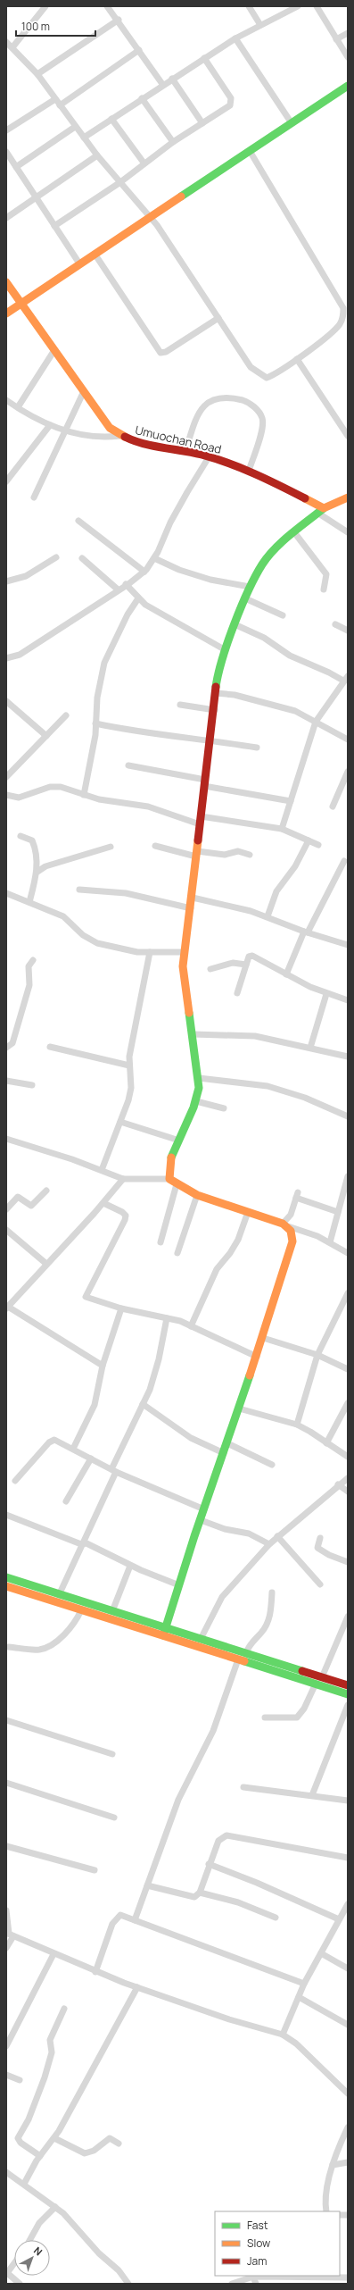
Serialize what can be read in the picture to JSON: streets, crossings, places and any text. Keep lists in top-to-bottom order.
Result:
{
  "streets": {
    "street": ["Umuochan Road"]
  },
  "legend": ["Fast", "Slow", "Jam"],
  "scale_bar": "100 m",
  "north": "top right"
}
